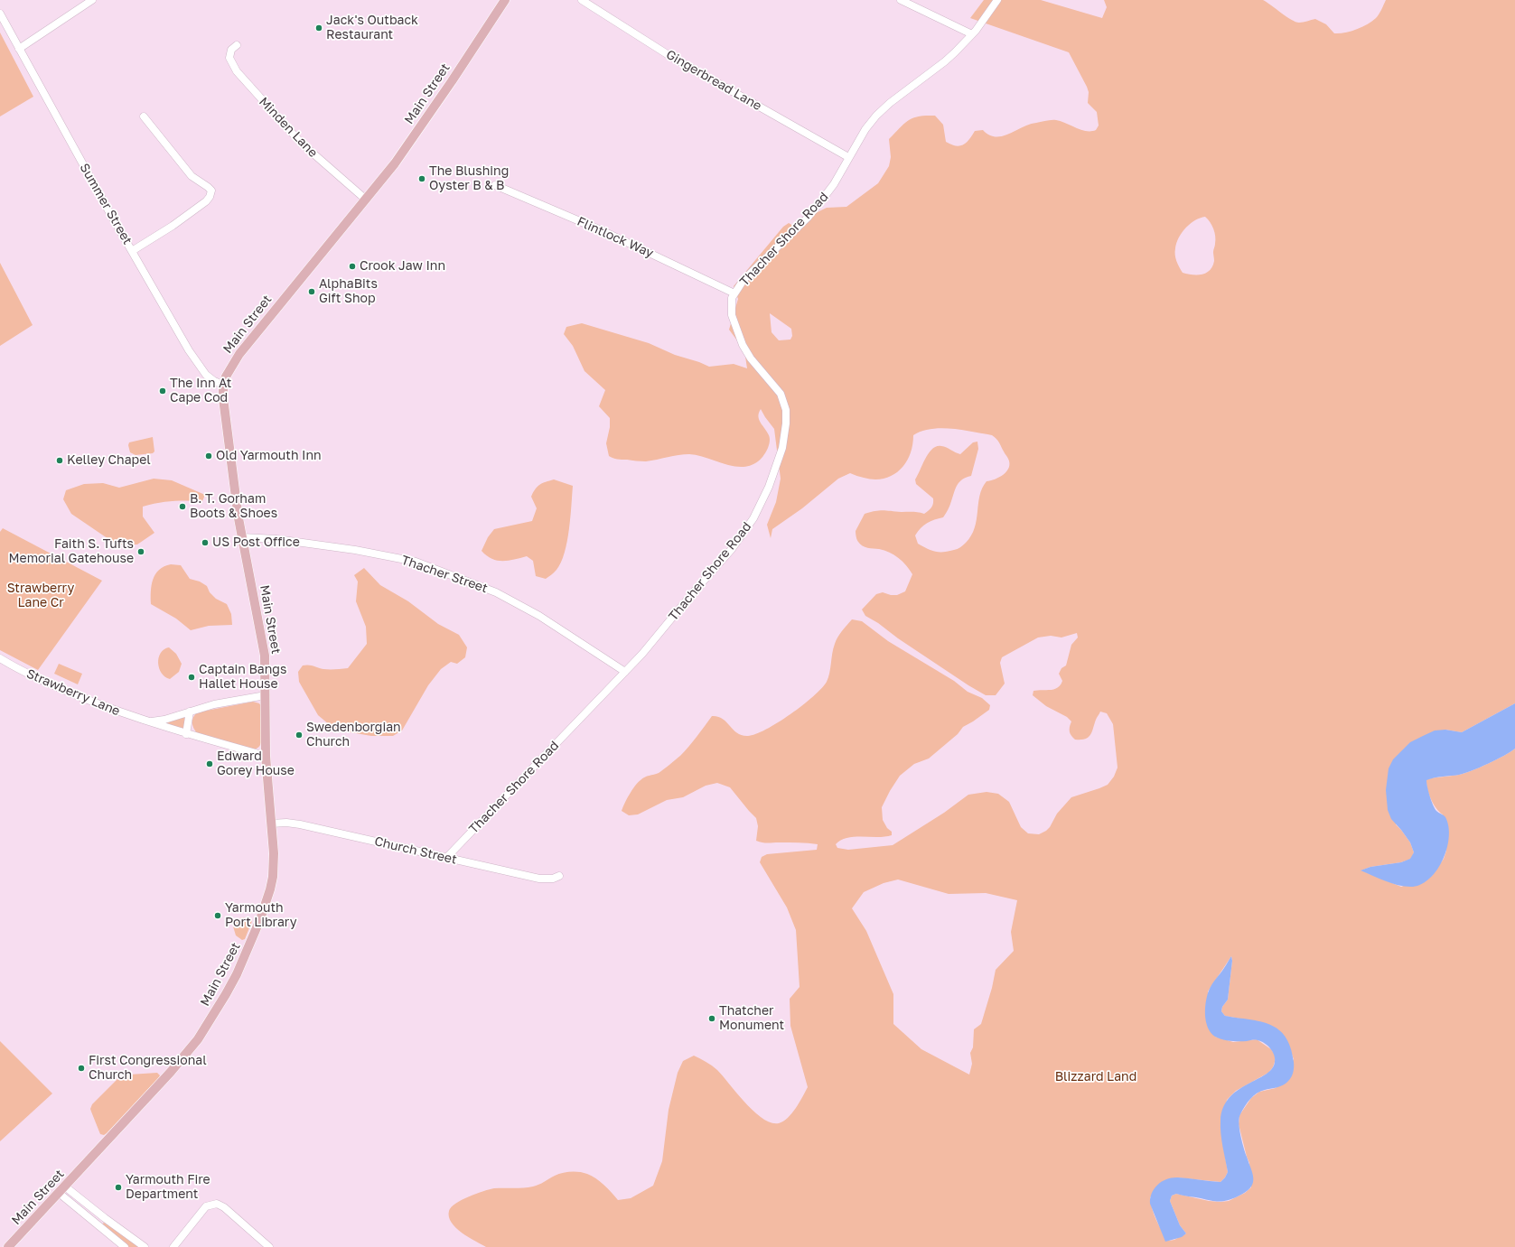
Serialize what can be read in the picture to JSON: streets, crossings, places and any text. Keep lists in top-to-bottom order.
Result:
{
  "streets": {
    "main road": ["Main Street"],
    "street": [
      "Gingerbread Lane",
      "Minden Lane",
      "Summer Street",
      "Flintlock Way",
      "Thacher Shore Road",
      "Thacher Street",
      "Strawberry Lane",
      "Church Street"
    ]
  },
  "crossings": [
    ["Gingerbread Lane", "Thacher Shore Road"],
    ["Main Street", "Minden Lane"],
    ["Main Street", "Summer Street"],
    ["Main Street", "Thacher Street"],
    ["Main Street", "Strawberry Lane"],
    ["Main Street", "Church Street"],
    ["Flintlock Way", "Thacher Shore Road"],
    ["Thacher Shore Road", "Thacher Street"],
    ["Thacher Shore Road", "Church Street"]
  ],
  "parks": ["Strawberry Lane Cr", "Blizzard Land"],
  "places": [
    "Jack's Outback Restaurant",
    "The Blushing Oyster B & B",
    "Crook Jaw Inn",
    "AlphaBits Gift Shop",
    "The Inn At Cape Cod",
    "Old Yarmouth Inn",
    "Kelley Chapel",
    "B. T. Gorham Boots & Shoes",
    "US Post Office",
    "Faith S. Tufts Memorial Gatehouse",
    "Captain Bangs Hallet House",
    "Swedenborgian Church",
    "Edward Gorey House",
    "Yarmouth Port Library",
    "Thatcher Monument",
    "First Congressional Church",
    "Yarmouth Fire Department"
  ]
}
